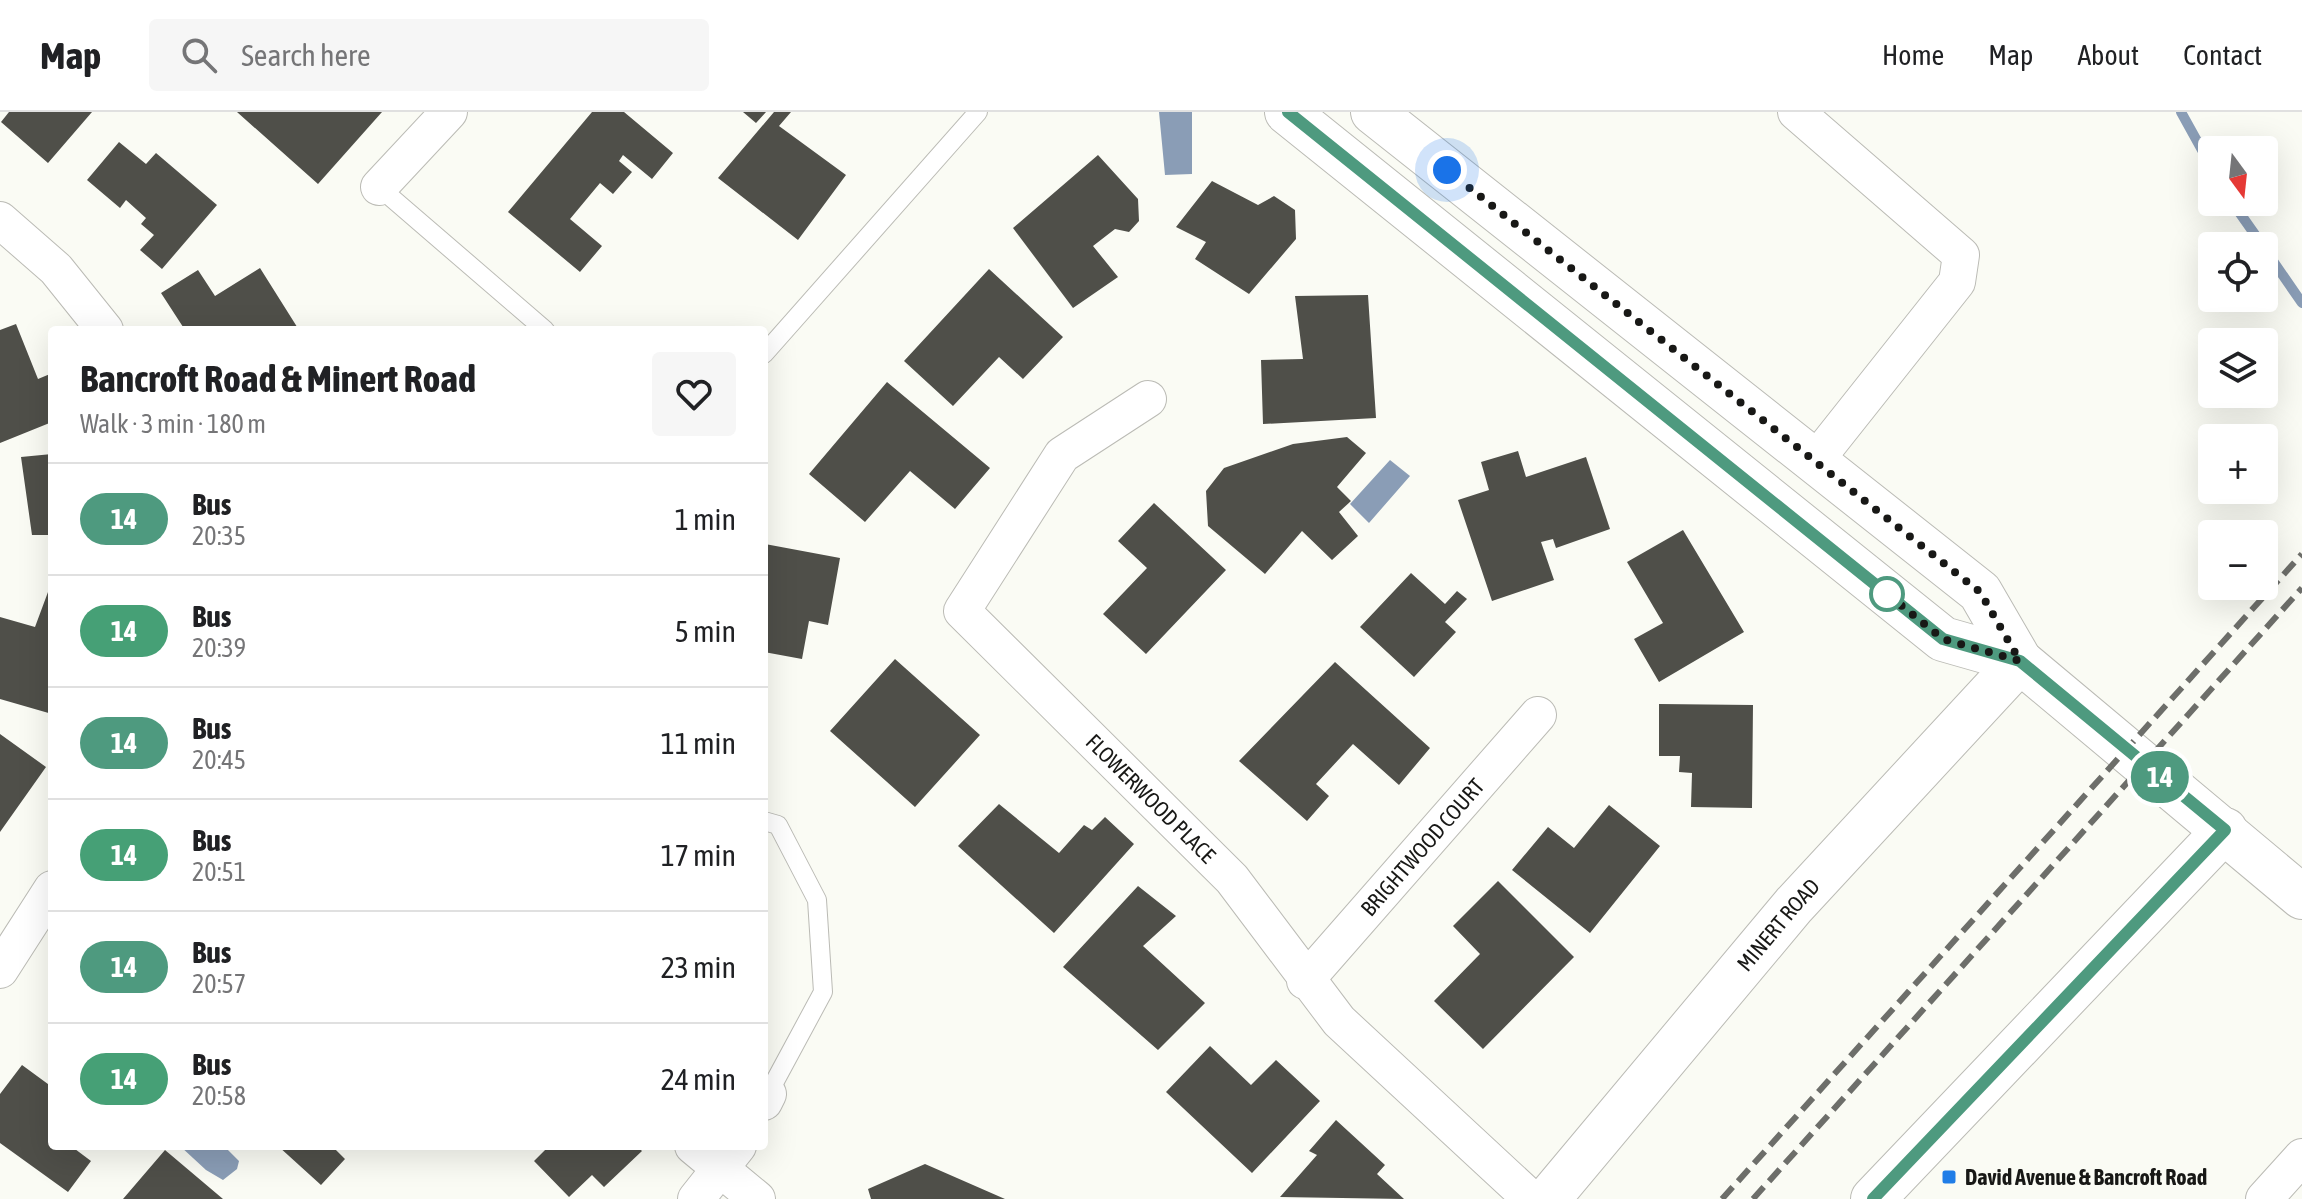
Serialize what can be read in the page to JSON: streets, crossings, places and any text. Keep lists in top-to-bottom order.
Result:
{
  "streets": {
    "street": ["FLOWERWOOD PLACE", "BRIGHTWOOD COURT", "MINERT ROAD"]
  },
  "crossings": [
    ["FLOWERWOOD PLACE", "BRIGHTWOOD COURT"]
  ],
  "places": {
    "transit": ["David Avenue & Bancroft Road"]
  },
  "lines": ["bus line 14"],
  "north": "bottom",
  "page": {
    "header": "Map",
    "search": "Search here",
    "nav": [
      "Home",
      "Map",
      "About",
      "Contact"
    ],
    "on_map": "14",
    "map_buttons": ["+", "−"],
    "heading": ["Bancroft Road & Minert Road", "Walk · 3 min · 180 m"],
    "list": [
      {
        "mark": "14",
        "name": "Bus",
        "note": "20:35",
        "value": "1 min"
      },
      {
        "mark": "14",
        "name": "Bus",
        "note": "20:39",
        "value": "5 min"
      },
      {
        "mark": "14",
        "name": "Bus",
        "note": "20:45",
        "value": "11 min"
      },
      {
        "mark": "14",
        "name": "Bus",
        "note": "20:51",
        "value": "17 min"
      },
      {
        "mark": "14",
        "name": "Bus",
        "note": "20:57",
        "value": "23 min"
      },
      {
        "mark": "14",
        "name": "Bus",
        "note": "20:58",
        "value": "24 min"
      }
    ]
  }
}
